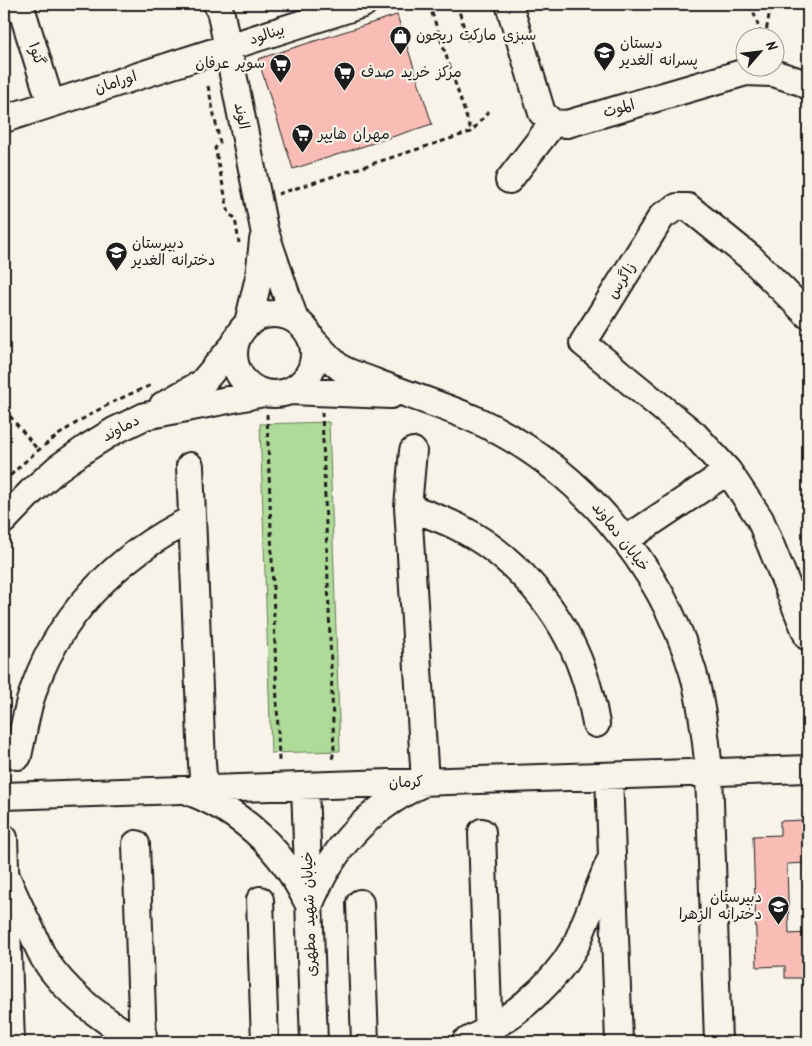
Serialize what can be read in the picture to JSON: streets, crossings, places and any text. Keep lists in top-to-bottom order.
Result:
{
  "streets": {
    "street": [
      "بینالود",
      "گنو۱",
      "اورامان",
      "الموت",
      "الوند",
      "زاگرس",
      "دماوند",
      "خیابان دماوند",
      "کرمان",
      "خیابان شهید مطهری"
    ]
  },
  "crossings": [
    ["بینالود", "اورامان"],
    ["بینالود", "الوند"],
    ["گنو۱", "اورامان"],
    ["اورامان", "الوند"],
    ["دماوند", "خیابان دماوند"],
    ["خیابان دماوند", "کرمان"],
    ["کرمان", "خیابان شهید مطهری"]
  ],
  "places": {
    "shop": ["سبزی مارکت ریحون"],
    "school or university": ["دبستان پسرانه الغدیر", "دبیرستان دخترانه الغدیر", "دبیرستان دخترانه الزهرا"],
    "supermarket": ["سوپر عرفان", "مرکز خرید صدف", "مهران هایپر"]
  },
  "north": "top right"
}
